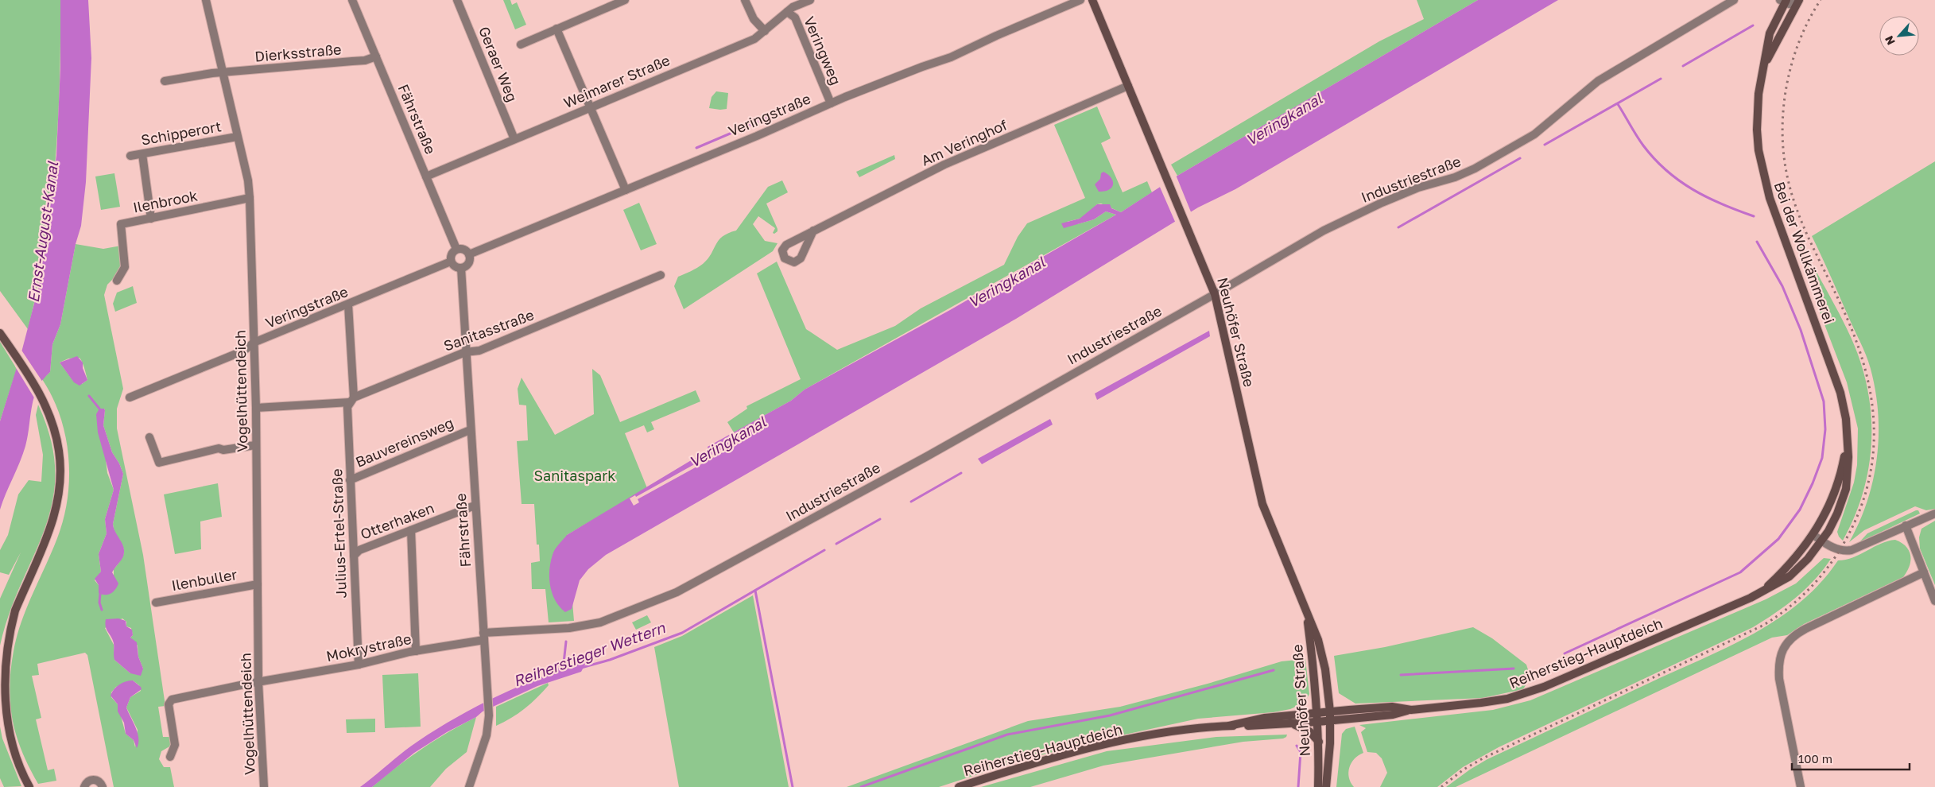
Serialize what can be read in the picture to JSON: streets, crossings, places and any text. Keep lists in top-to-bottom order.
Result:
{
  "streets": {
    "main road": ["Bei der Wollkämmerei", "Neuhöfer Straße", "Reiherstieg-Hauptdeich"],
    "street": [
      "Veringweg",
      "Dierksstraße",
      "Geraer Weg",
      "Weimarer Straße",
      "Veringstraße",
      "Fährstraße",
      "Schipperort",
      "Am Veringhof",
      "Industriestraße",
      "Ilenbrook",
      "Sanitasstraße",
      "Vogelhüttendeich",
      "Bauvereinsweg",
      "Otterhaken",
      "Julius-Ertel-Straße",
      "Ilenbuller",
      "Mokrystraße"
    ]
  },
  "crossings": [
    ["Veringweg", "Weimarer Straße"],
    ["Veringweg", "Veringstraße"],
    ["Dierksstraße", "Fährstraße"],
    ["Dierksstraße", "Vogelhüttendeich"],
    ["Geraer Weg", "Weimarer Straße"],
    ["Weimarer Straße", "Fährstraße"],
    ["Veringstraße", "Fährstraße"],
    ["Veringstraße", "Vogelhüttendeich"],
    ["Veringstraße", "Julius-Ertel-Straße"],
    ["Fährstraße", "Industriestraße"],
    ["Fährstraße", "Sanitasstraße"],
    ["Fährstraße", "Bauvereinsweg"],
    ["Fährstraße", "Otterhaken"],
    ["Fährstraße", "Mokrystraße"],
    ["Schipperort", "Vogelhüttendeich"],
    ["Am Veringhof", "Neuhöfer Straße"],
    ["Industriestraße", "Neuhöfer Straße"],
    ["Industriestraße", "Mokrystraße"],
    ["Ilenbrook", "Vogelhüttendeich"],
    ["Bei der Wollkämmerei", "Reiherstieg-Hauptdeich"],
    ["Sanitasstraße", "Vogelhüttendeich"],
    ["Sanitasstraße", "Julius-Ertel-Straße"],
    ["Neuhöfer Straße", "Reiherstieg-Hauptdeich"],
    ["Vogelhüttendeich", "Ilenbuller"],
    ["Vogelhüttendeich", "Mokrystraße"],
    ["Bauvereinsweg", "Julius-Ertel-Straße"],
    ["Otterhaken", "Julius-Ertel-Straße"],
    ["Julius-Ertel-Straße", "Mokrystraße"]
  ],
  "water": ["Veringkanal", "Ernst-August-Kanal", "Reiherstieger Wettern"],
  "parks": ["Sanitaspark"],
  "scale_bar": "100 m",
  "north": "bottom left"
}
